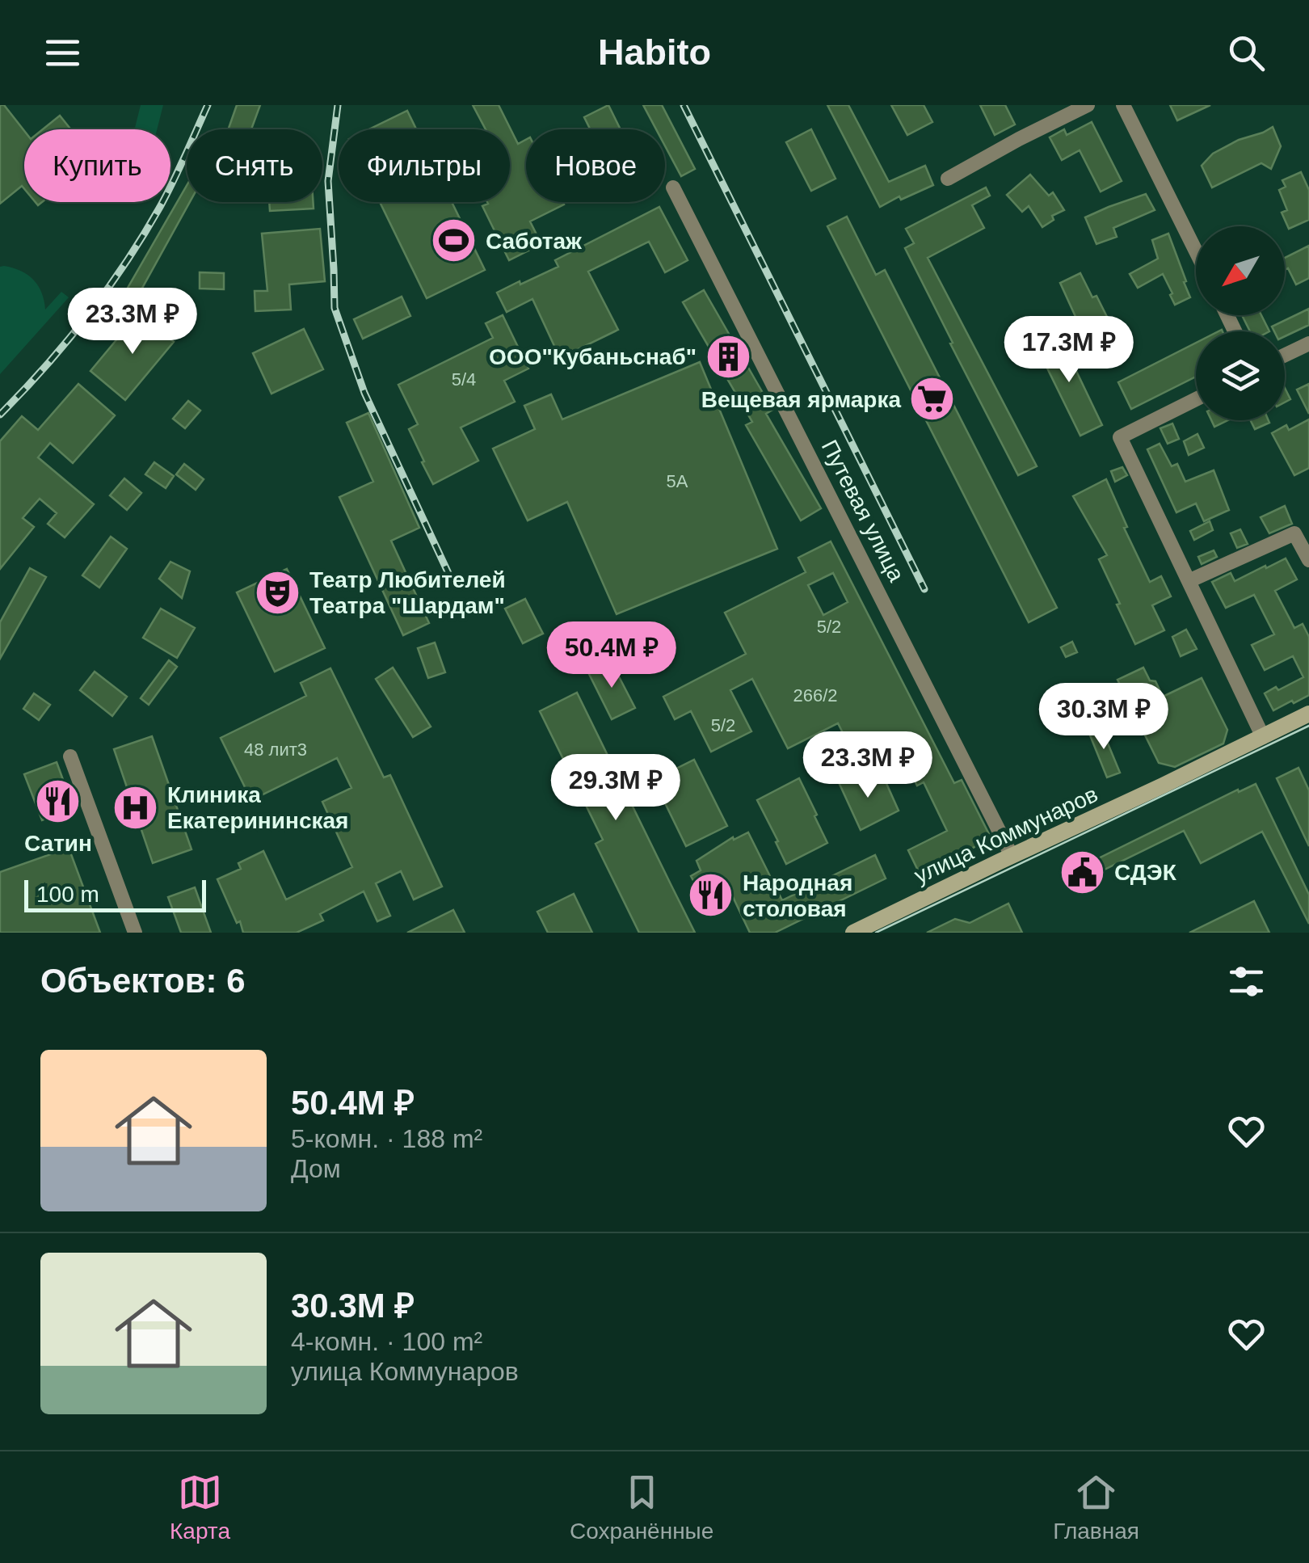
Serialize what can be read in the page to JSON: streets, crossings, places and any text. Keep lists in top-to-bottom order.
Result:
{
  "streets": {
    "main road": ["улица Коммунаров"],
    "street": ["Путевая улица"]
  },
  "crossings": [
    ["Путевая улица", "улица Коммунаров"]
  ],
  "places": {
    "sports": ["Саботаж"],
    "building": ["ООО\"Кубаньснаб\""],
    "supermarket": ["Вещевая ярмарка"],
    "theatre": ["Театр Любителей Театра \"Шардам\""],
    "restaurant": ["Сатин", "Народная столовая"],
    "hospital": ["Клиника Екатерининская"],
    "public building": ["СДЭК"]
  },
  "house_numbers": [
    "5/4",
    "5А",
    "5/2",
    "266/2",
    "5/2",
    "48 лит3"
  ],
  "scale_bar": "100 m",
  "north": "bottom left",
  "page": {
    "header": "Habito",
    "chip": [
      "Купить",
      "Снять",
      "Фильтры",
      "Новое"
    ],
    "price": [
      "23.3M ₽",
      "17.3M ₽",
      "50.4M ₽",
      "30.3M ₽",
      "23.3M ₽",
      "29.3M ₽"
    ],
    "scale": "100 m",
    "heading": "Объектов: 6",
    "list": [
      {
        "name": "50.4M ₽",
        "note": "5-комн. · 188 m² · Дом"
      },
      {
        "name": "30.3M ₽",
        "note": "4-комн. · 100 m² · улица Коммунаров"
      }
    ],
    "tabs": ["Карта", "Сохранённые", "Главная"]
  }
}
